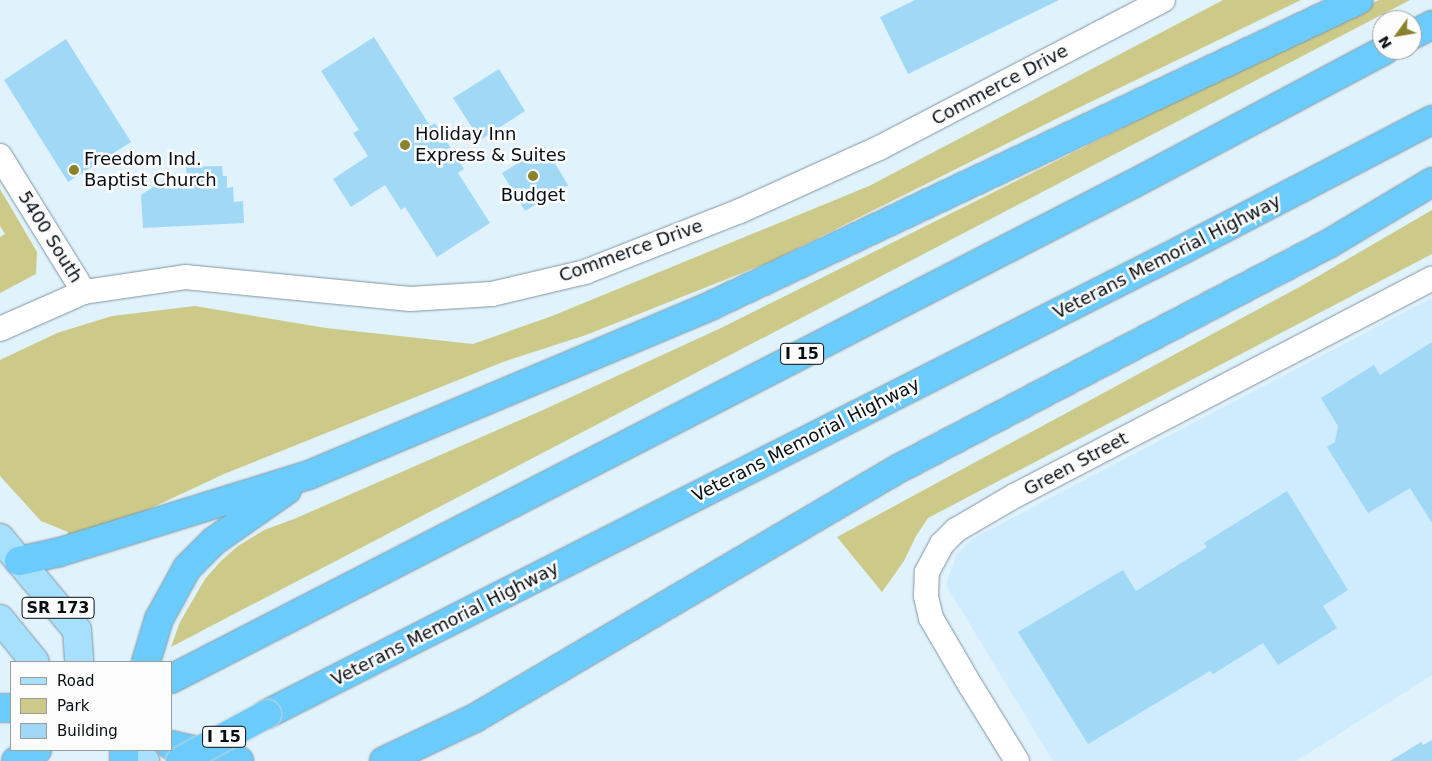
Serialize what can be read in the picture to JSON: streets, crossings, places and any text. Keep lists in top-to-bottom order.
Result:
{
  "streets": {
    "highway": ["Veterans Memorial Highway", "I 15"],
    "main road": ["SR 173"],
    "street": ["Commerce Drive", "5400 South", "Green Street"]
  },
  "crossings": [
    ["Commerce Drive", "5400 South"]
  ],
  "places": ["Holiday Inn Express & Suites", "Freedom Ind. Baptist Church", "Budget"],
  "legend": ["Road", "Park", "Building"],
  "north": "bottom left"
}
